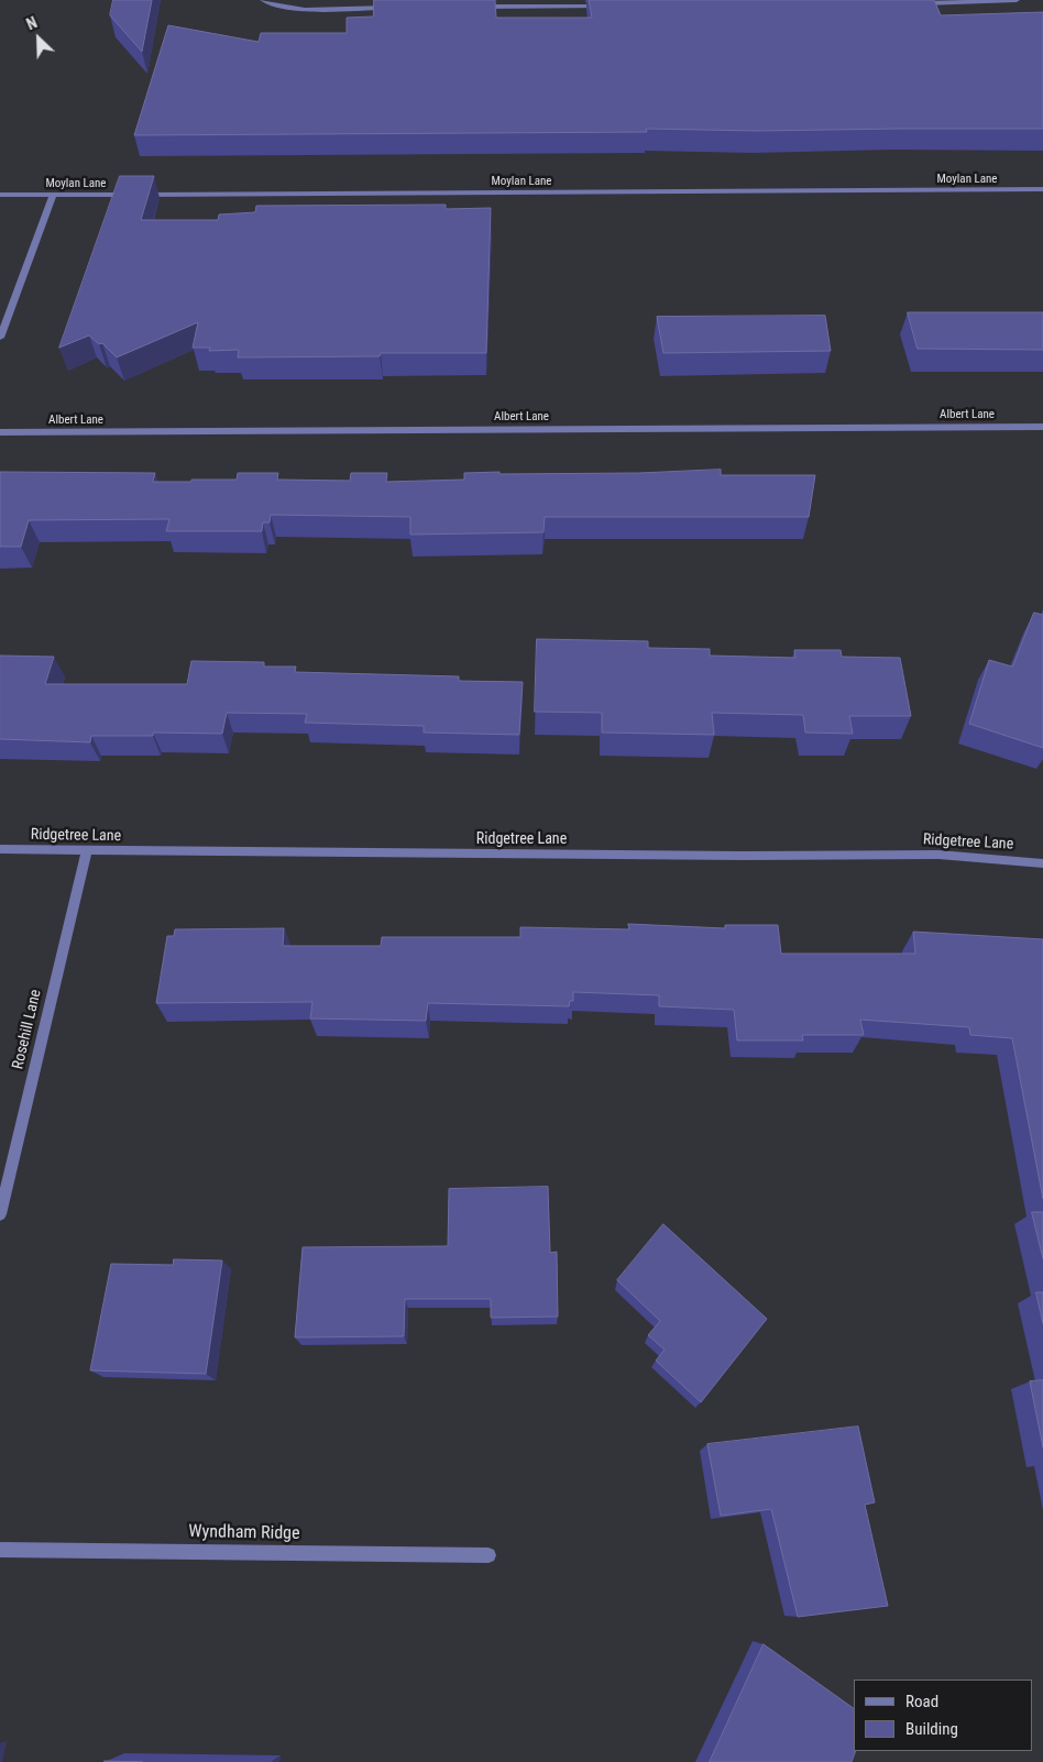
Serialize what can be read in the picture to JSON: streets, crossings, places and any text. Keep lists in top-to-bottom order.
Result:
{
  "streets": {
    "street": [
      "Moylan Lane",
      "Albert Lane",
      "Ridgetree Lane",
      "Rosehill Lane",
      "Wyndham Ridge"
    ]
  },
  "crossings": [
    ["Ridgetree Lane", "Rosehill Lane"]
  ],
  "legend": ["Road", "Building"],
  "north": "top left"
}
